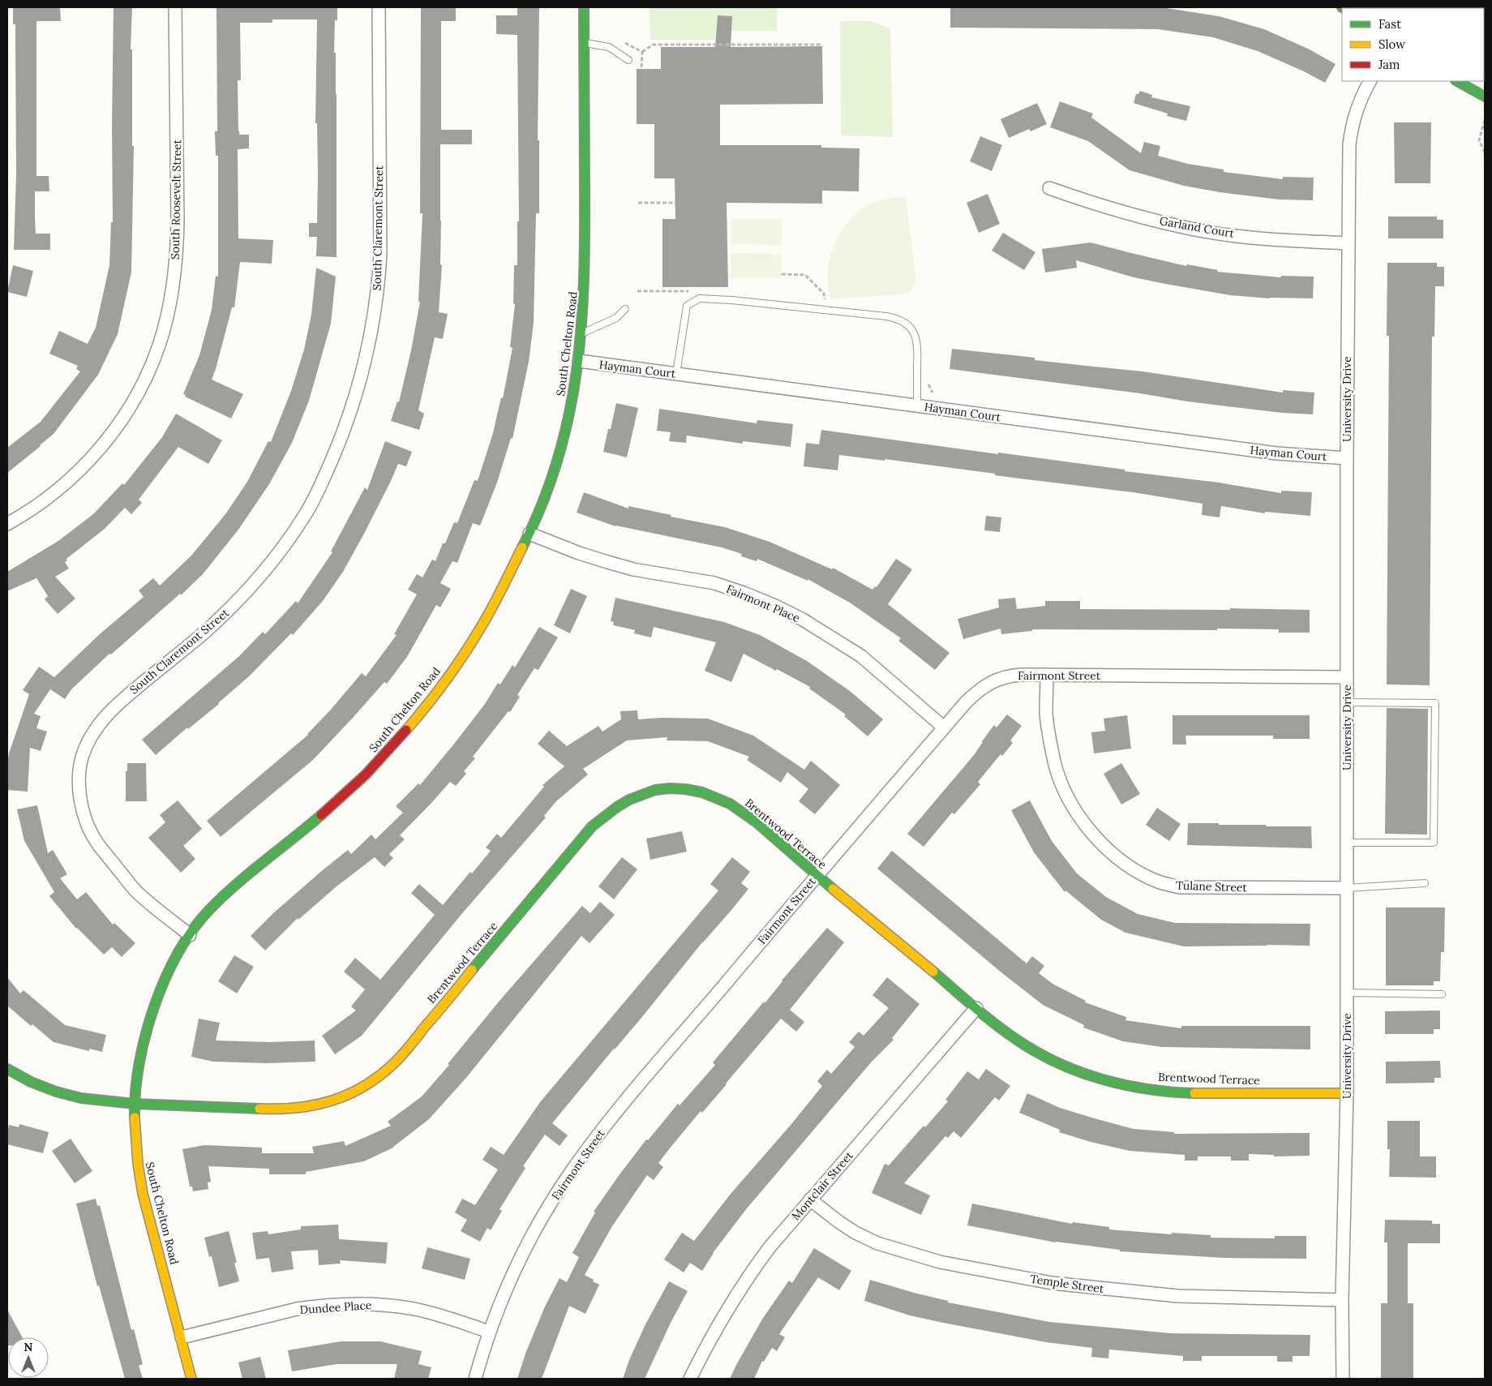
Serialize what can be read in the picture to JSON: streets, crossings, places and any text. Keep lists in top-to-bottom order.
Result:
{
  "streets": {
    "street": [
      "South Roosevelt Street",
      "Garland Court",
      "South Claremont Street",
      "South Chelton Road",
      "Hayman Court",
      "University Drive",
      "Fairmont Place",
      "Fairmont Street",
      "Brentwood Terrace",
      "Tulane Street",
      "Montclair Street",
      "Temple Street",
      "Dundee Place"
    ]
  },
  "crossings": [
    ["Garland Court", "University Drive"],
    ["South Claremont Street", "South Chelton Road"],
    ["South Chelton Road", "Hayman Court"],
    ["South Chelton Road", "Fairmont Place"],
    ["South Chelton Road", "Brentwood Terrace"],
    ["South Chelton Road", "Dundee Place"],
    ["Hayman Court", "University Drive"],
    ["University Drive", "Fairmont Street"],
    ["University Drive", "Brentwood Terrace"],
    ["University Drive", "Tulane Street"],
    ["University Drive", "Temple Street"],
    ["Fairmont Place", "Fairmont Street"],
    ["Fairmont Street", "Brentwood Terrace"],
    ["Fairmont Street", "Tulane Street"],
    ["Fairmont Street", "Dundee Place"],
    ["Brentwood Terrace", "Montclair Street"],
    ["Montclair Street", "Temple Street"]
  ],
  "legend": ["Fast", "Slow", "Jam"],
  "north": "top"
}
